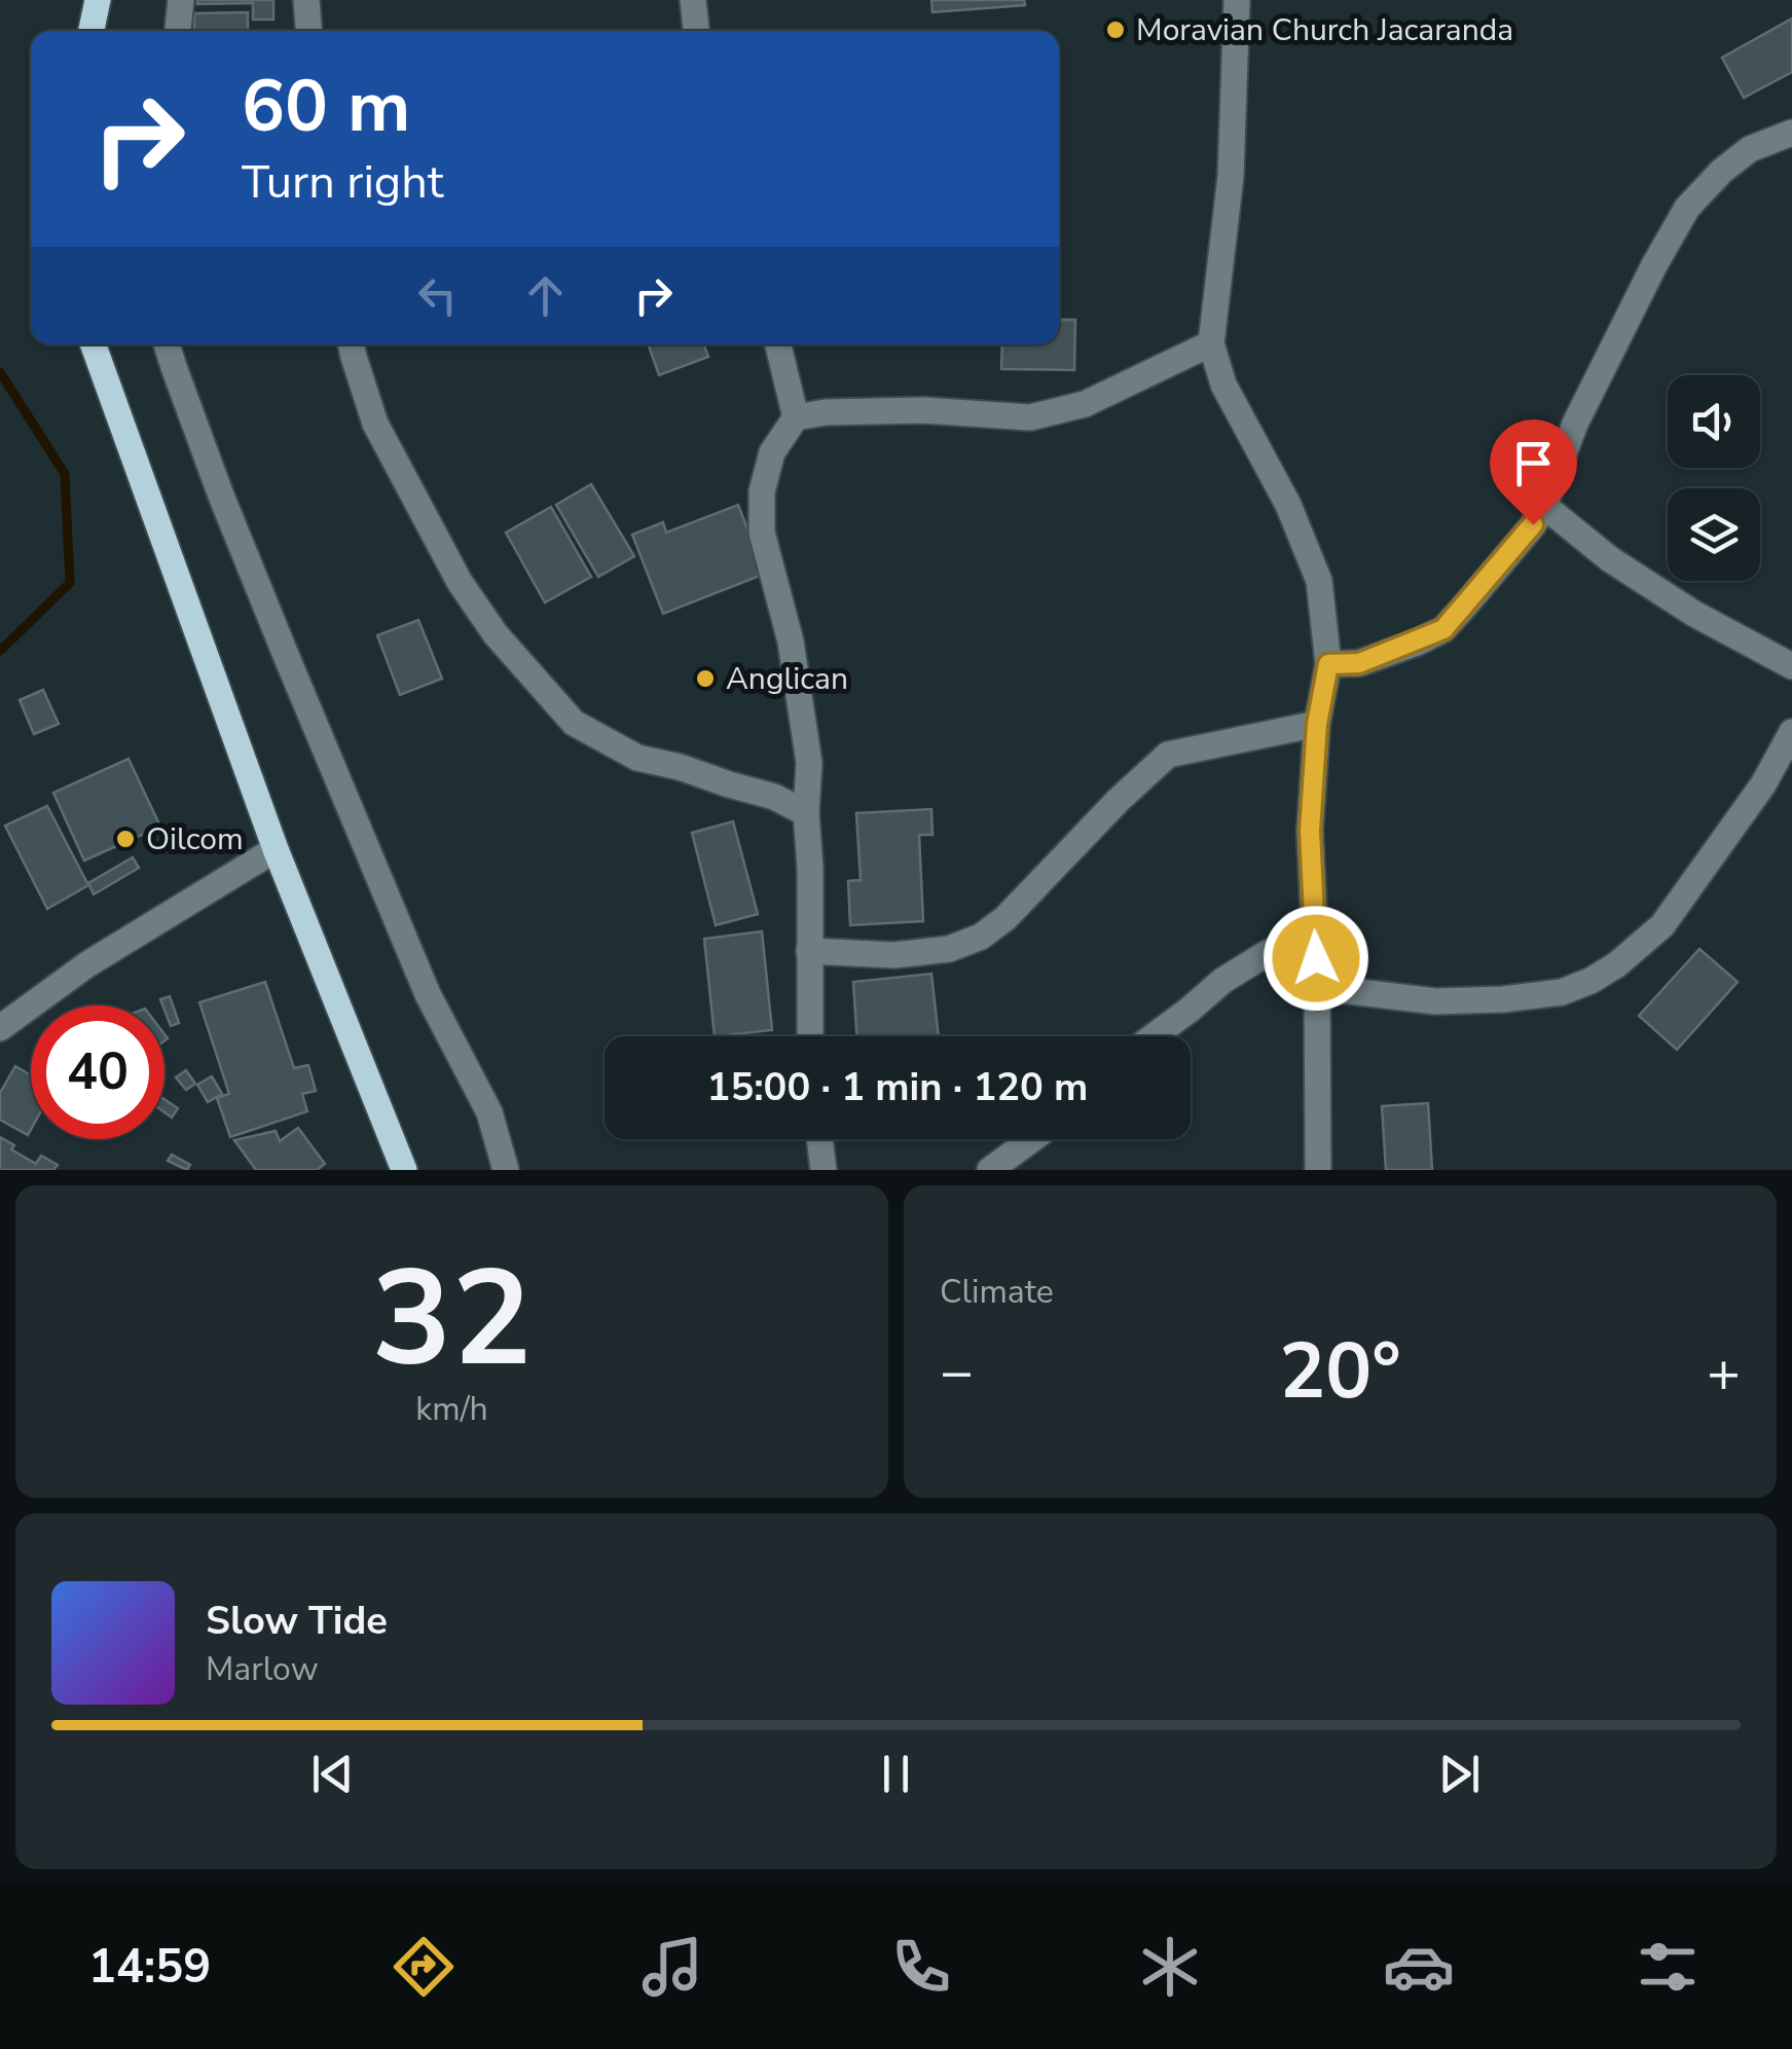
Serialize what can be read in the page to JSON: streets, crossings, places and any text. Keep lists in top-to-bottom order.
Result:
{
  "places": ["Moravian Church Jacaranda", "Anglican", "Oilcom"],
  "page": {
    "turn": ["60 m", "Turn right"],
    "limit": "40",
    "trip": "15:00 · 1 min · 120 m",
    "tile": [
      ["32", "km/h"],
      "Climate"
    ],
    "heat": ["−", "20°", "+"],
    "song": ["Slow Tide", "Marlow"],
    "tabs": "14:59"
  }
}
